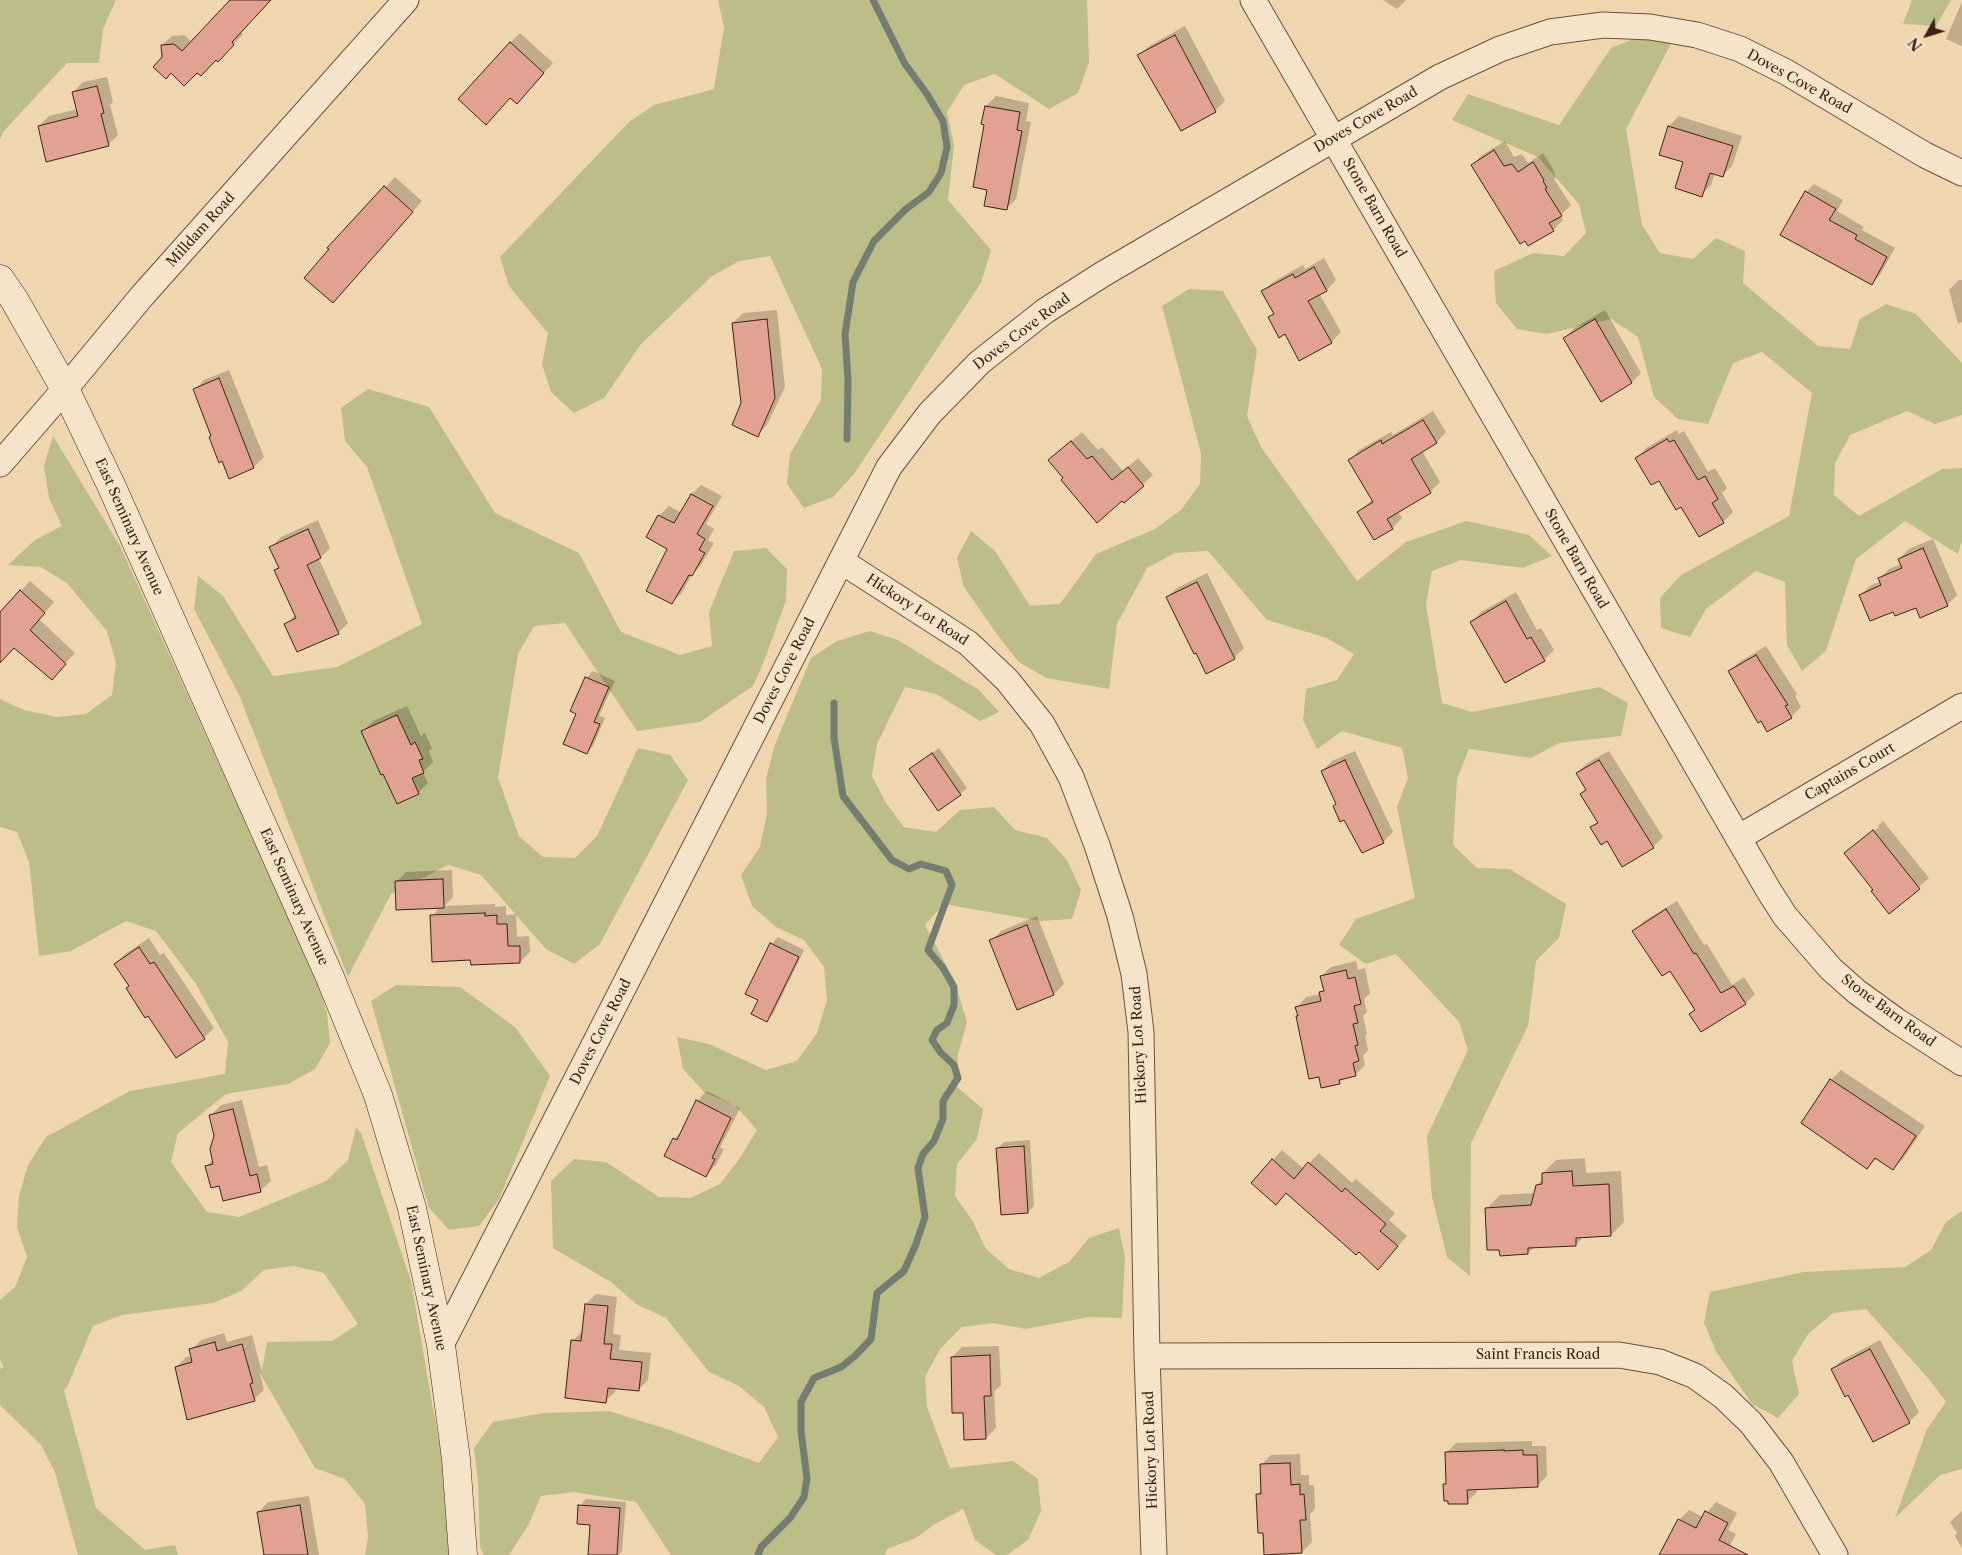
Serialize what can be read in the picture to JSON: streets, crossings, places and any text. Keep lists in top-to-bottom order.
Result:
{
  "streets": {
    "street": [
      "Doves Cove Road",
      "Stone Barn Road",
      "Milldam Road",
      "East Seminary Avenue",
      "Hickory Lot Road",
      "Captains Court",
      "Saint Francis Road"
    ]
  },
  "crossings": [
    ["Doves Cove Road", "Stone Barn Road"],
    ["Doves Cove Road", "East Seminary Avenue"],
    ["Doves Cove Road", "Hickory Lot Road"],
    ["Stone Barn Road", "Captains Court"],
    ["Milldam Road", "East Seminary Avenue"],
    ["Hickory Lot Road", "Saint Francis Road"]
  ],
  "north": "bottom left"
}
